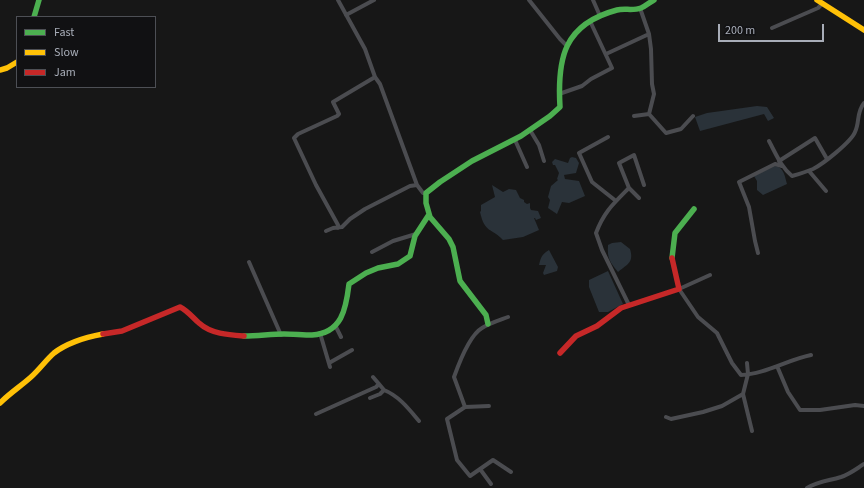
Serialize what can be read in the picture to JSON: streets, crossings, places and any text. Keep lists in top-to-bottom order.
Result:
{
  "legend": ["Fast", "Slow", "Jam"],
  "scale_bar": "200 m"
}
